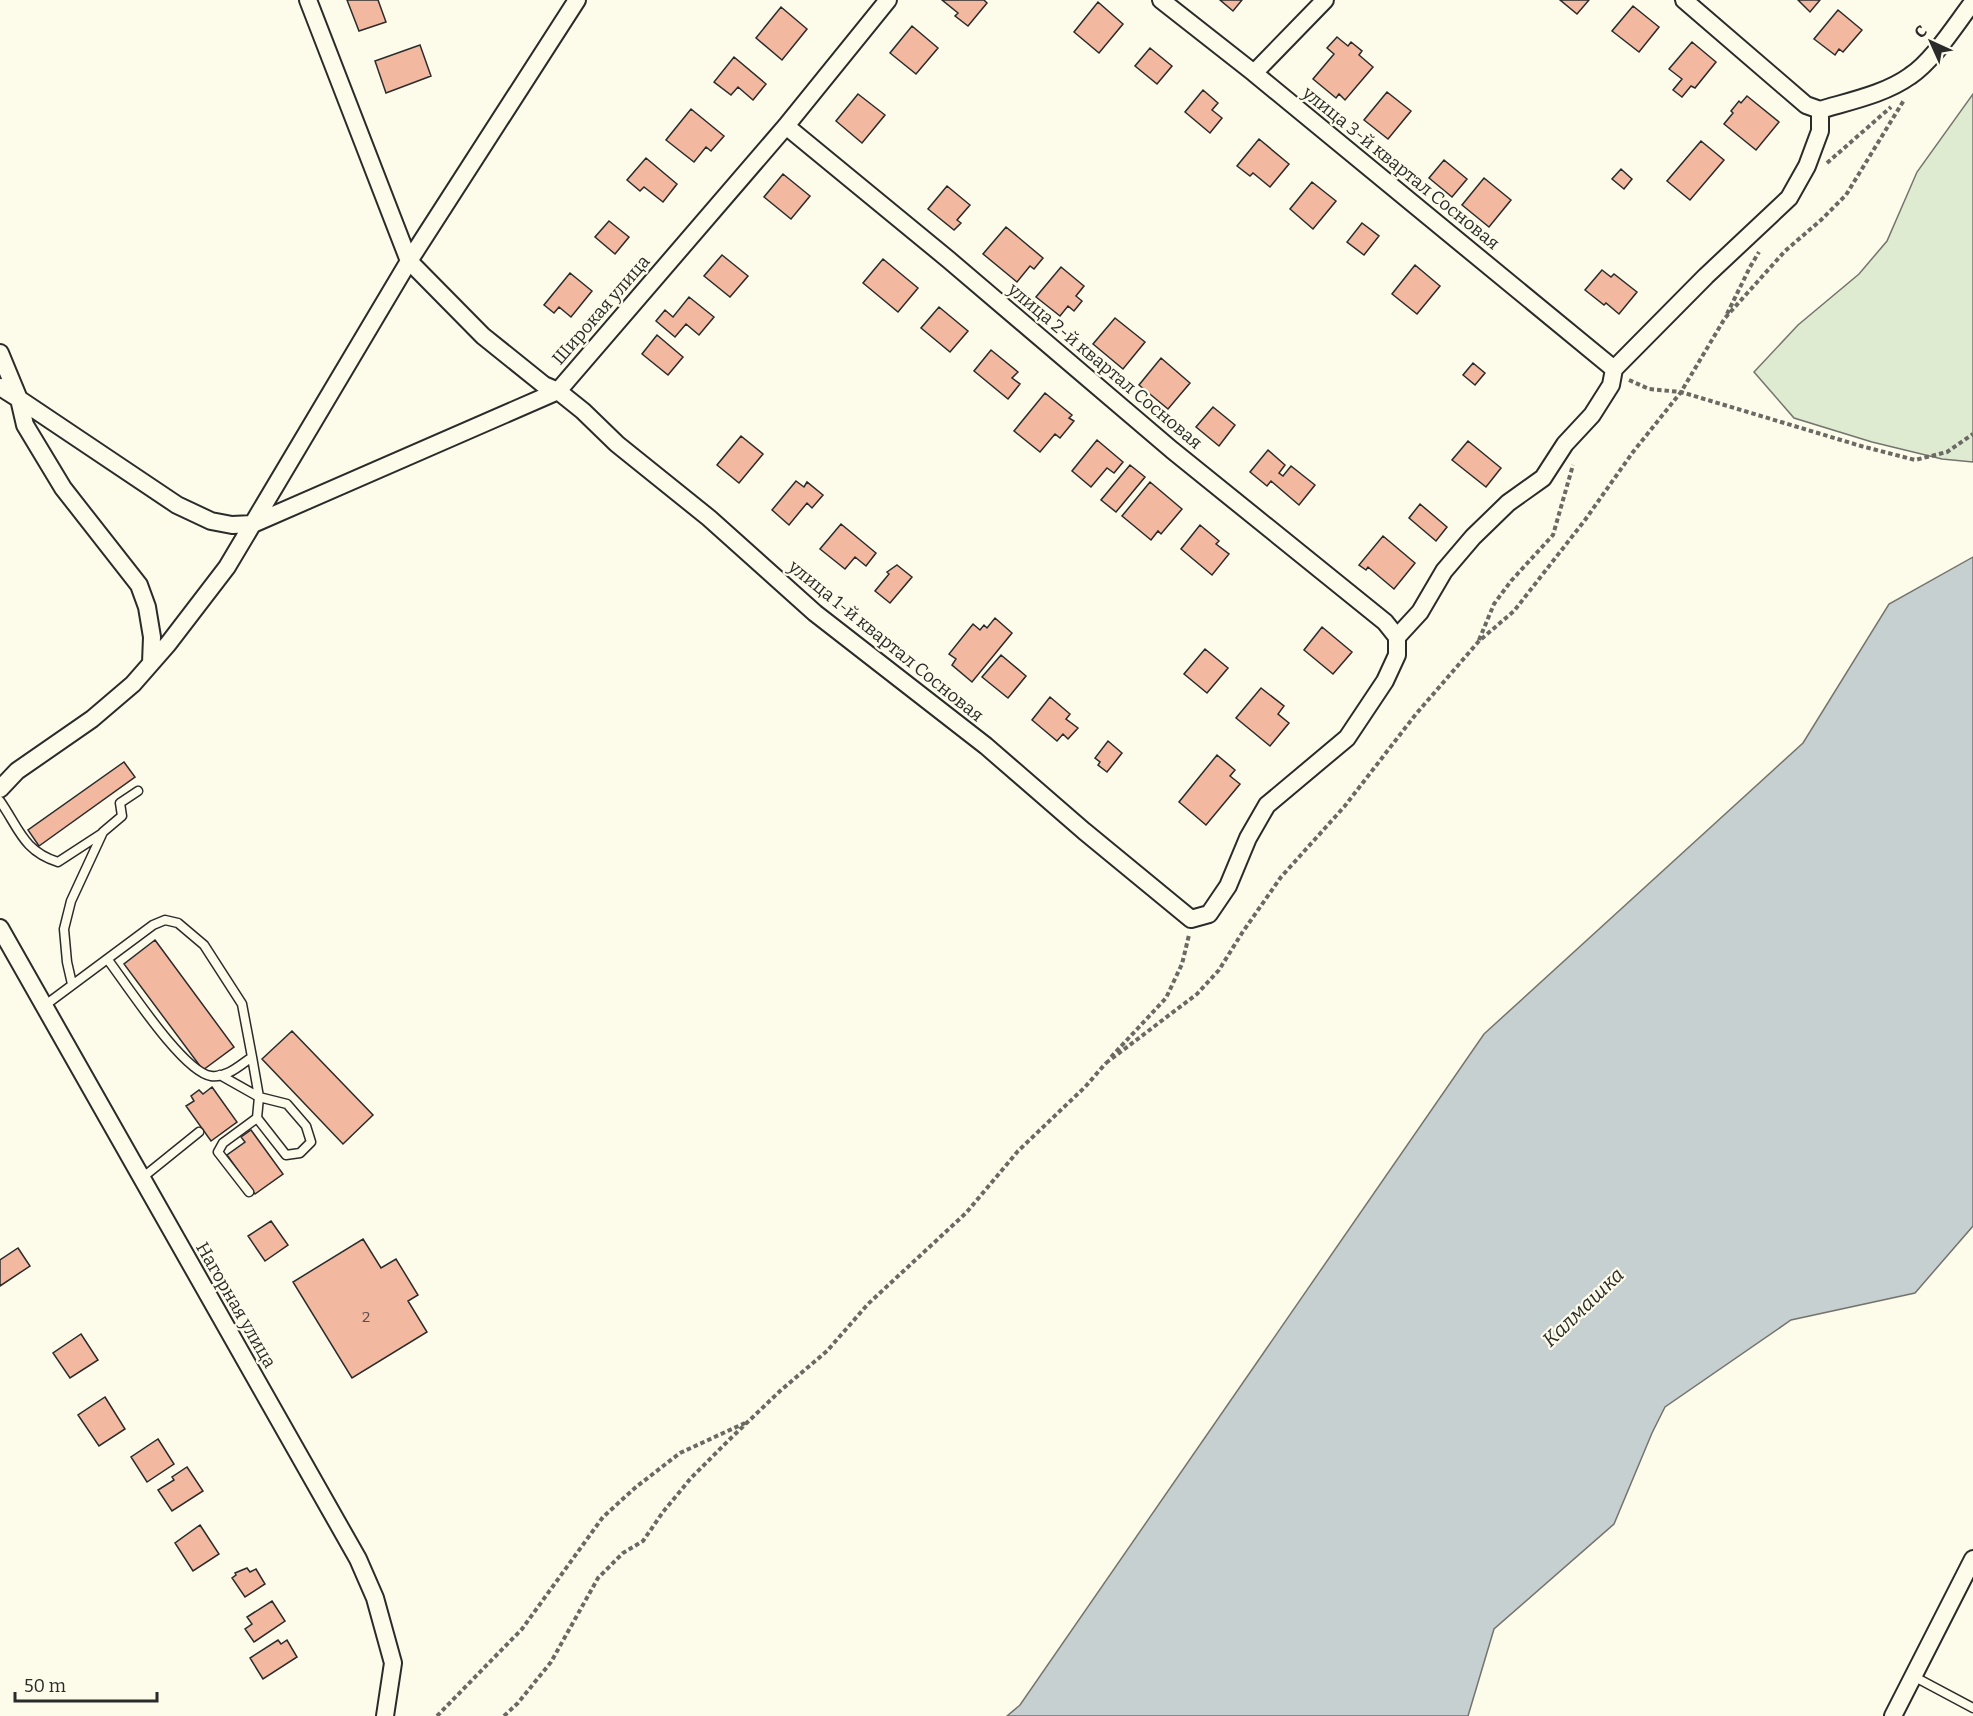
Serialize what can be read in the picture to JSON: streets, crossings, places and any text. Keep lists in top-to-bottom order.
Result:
{
  "streets": {
    "street": [
      "улица 3-й квартал Сосновая",
      "Широкая улица",
      "улица 2-й квартал Сосновая",
      "улица 1-й квартал Сосновая",
      "Нагорная улица"
    ]
  },
  "crossings": [
    ["Широкая улица", "улица 2-й квартал Сосновая"],
    ["Широкая улица", "улица 1-й квартал Сосновая"]
  ],
  "water": ["Калмашка"],
  "house_numbers": ["2"],
  "scale_bar": "50 m",
  "north": "top left"
}
